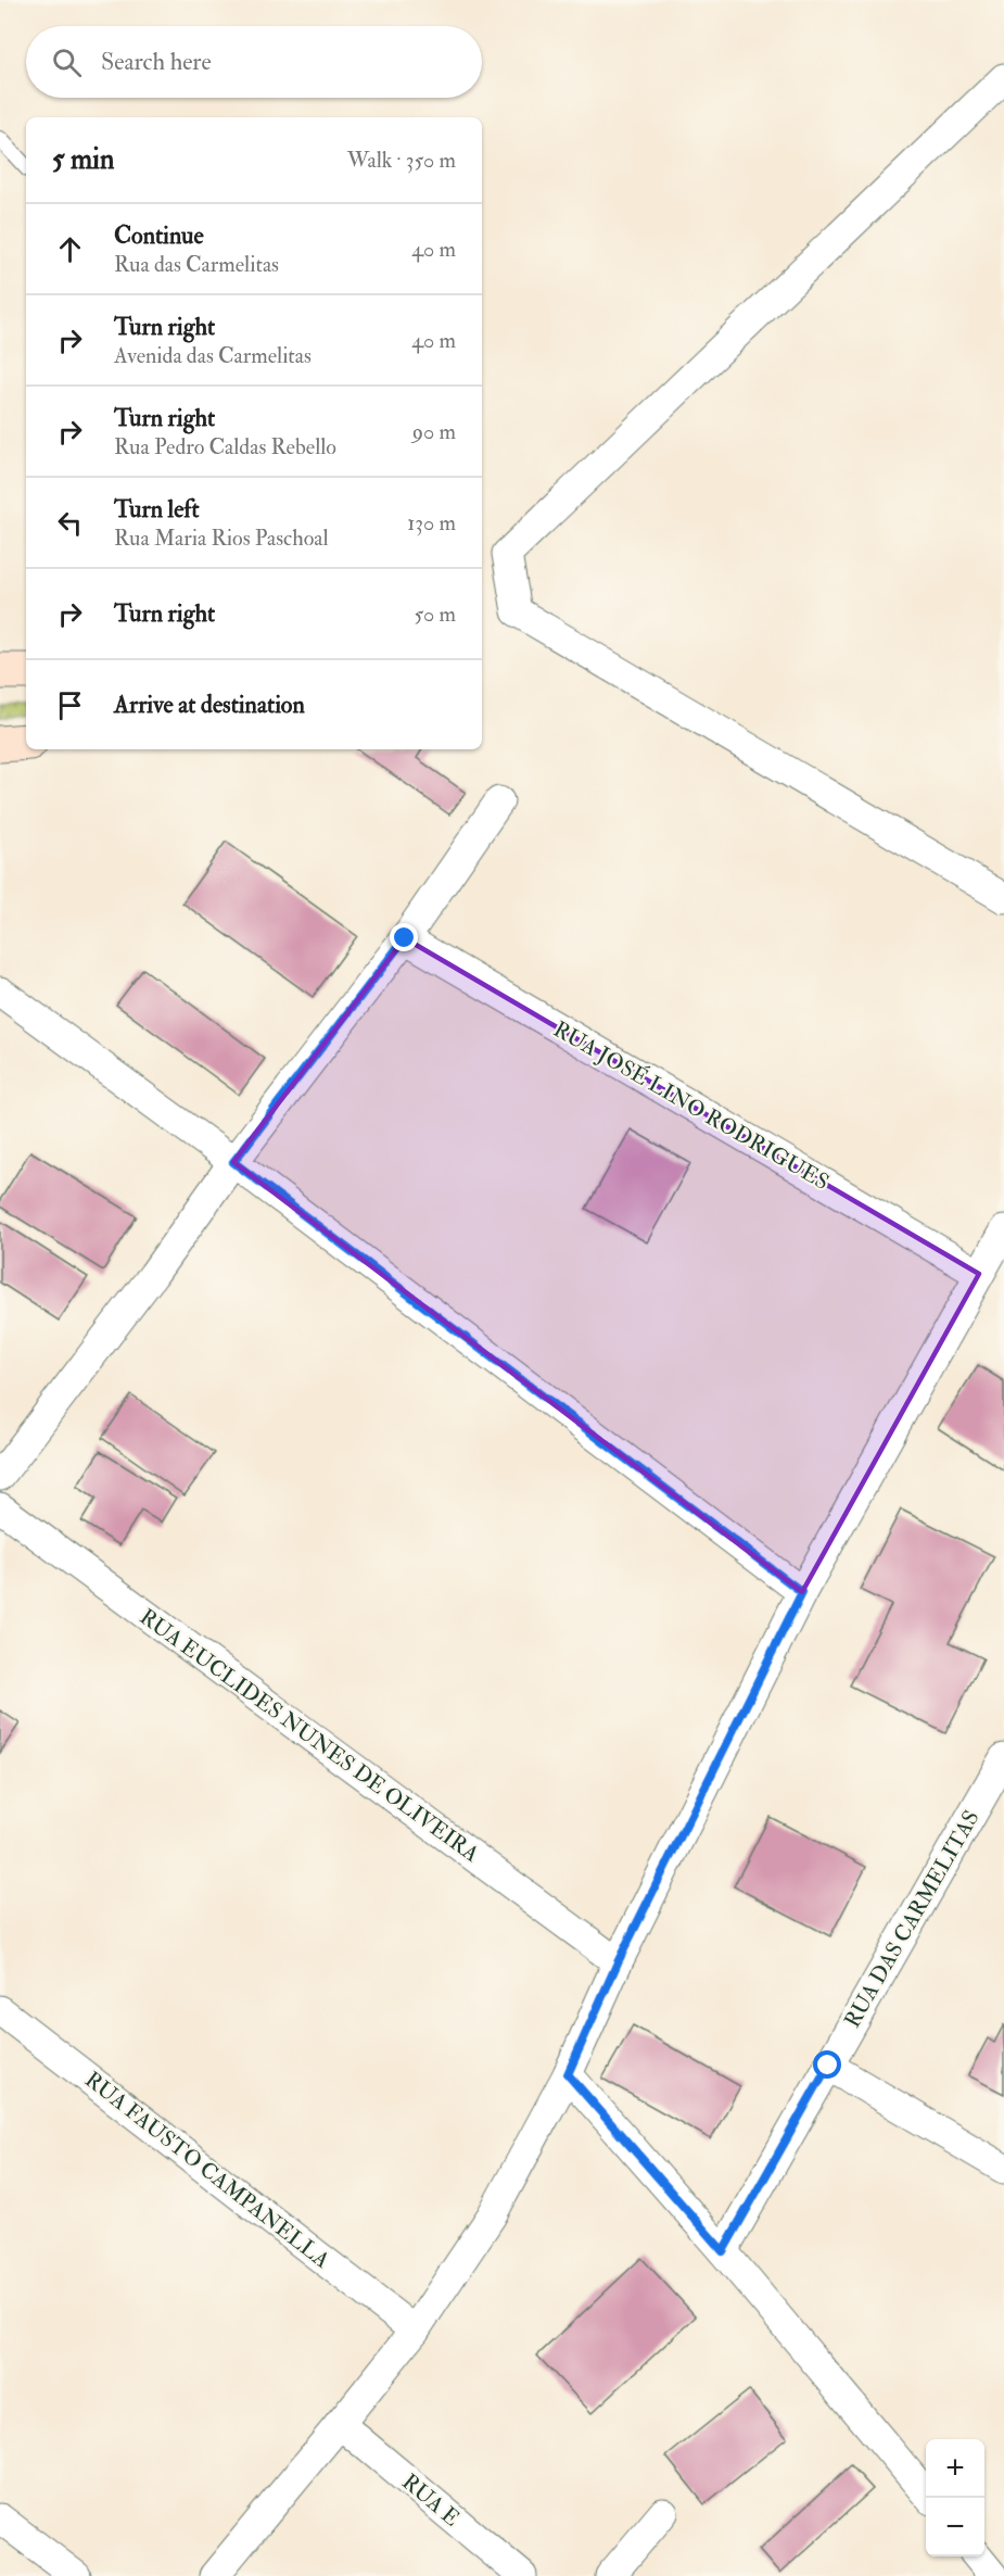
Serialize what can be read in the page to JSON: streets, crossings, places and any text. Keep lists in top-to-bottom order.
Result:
{
  "streets": {
    "street": [
      "RUA JOSÉ LINO RODRIGUES",
      "RUA EUCLIDES NUNES DE OLIVEIRA",
      "RUA DAS CARMELITAS",
      "RUA FAUSTO CAMPANELLA",
      "RUA E"
    ]
  },
  "page": {
    "search": "Search here",
    "heading": ["5 min", "Walk · 350 m"],
    "list": [
      ["Continue", "Rua das Carmelitas", "40 m"],
      ["Turn right", "Avenida das Carmelitas", "40 m"],
      ["Turn right", "Rua Pedro Caldas Rebello", "90 m"],
      ["Turn left", "Rua Maria Rios Paschoal", "130 m"],
      ["Turn right", "50 m"],
      "Arrive at destination"
    ],
    "map_buttons": ["+", "−"]
  }
}
